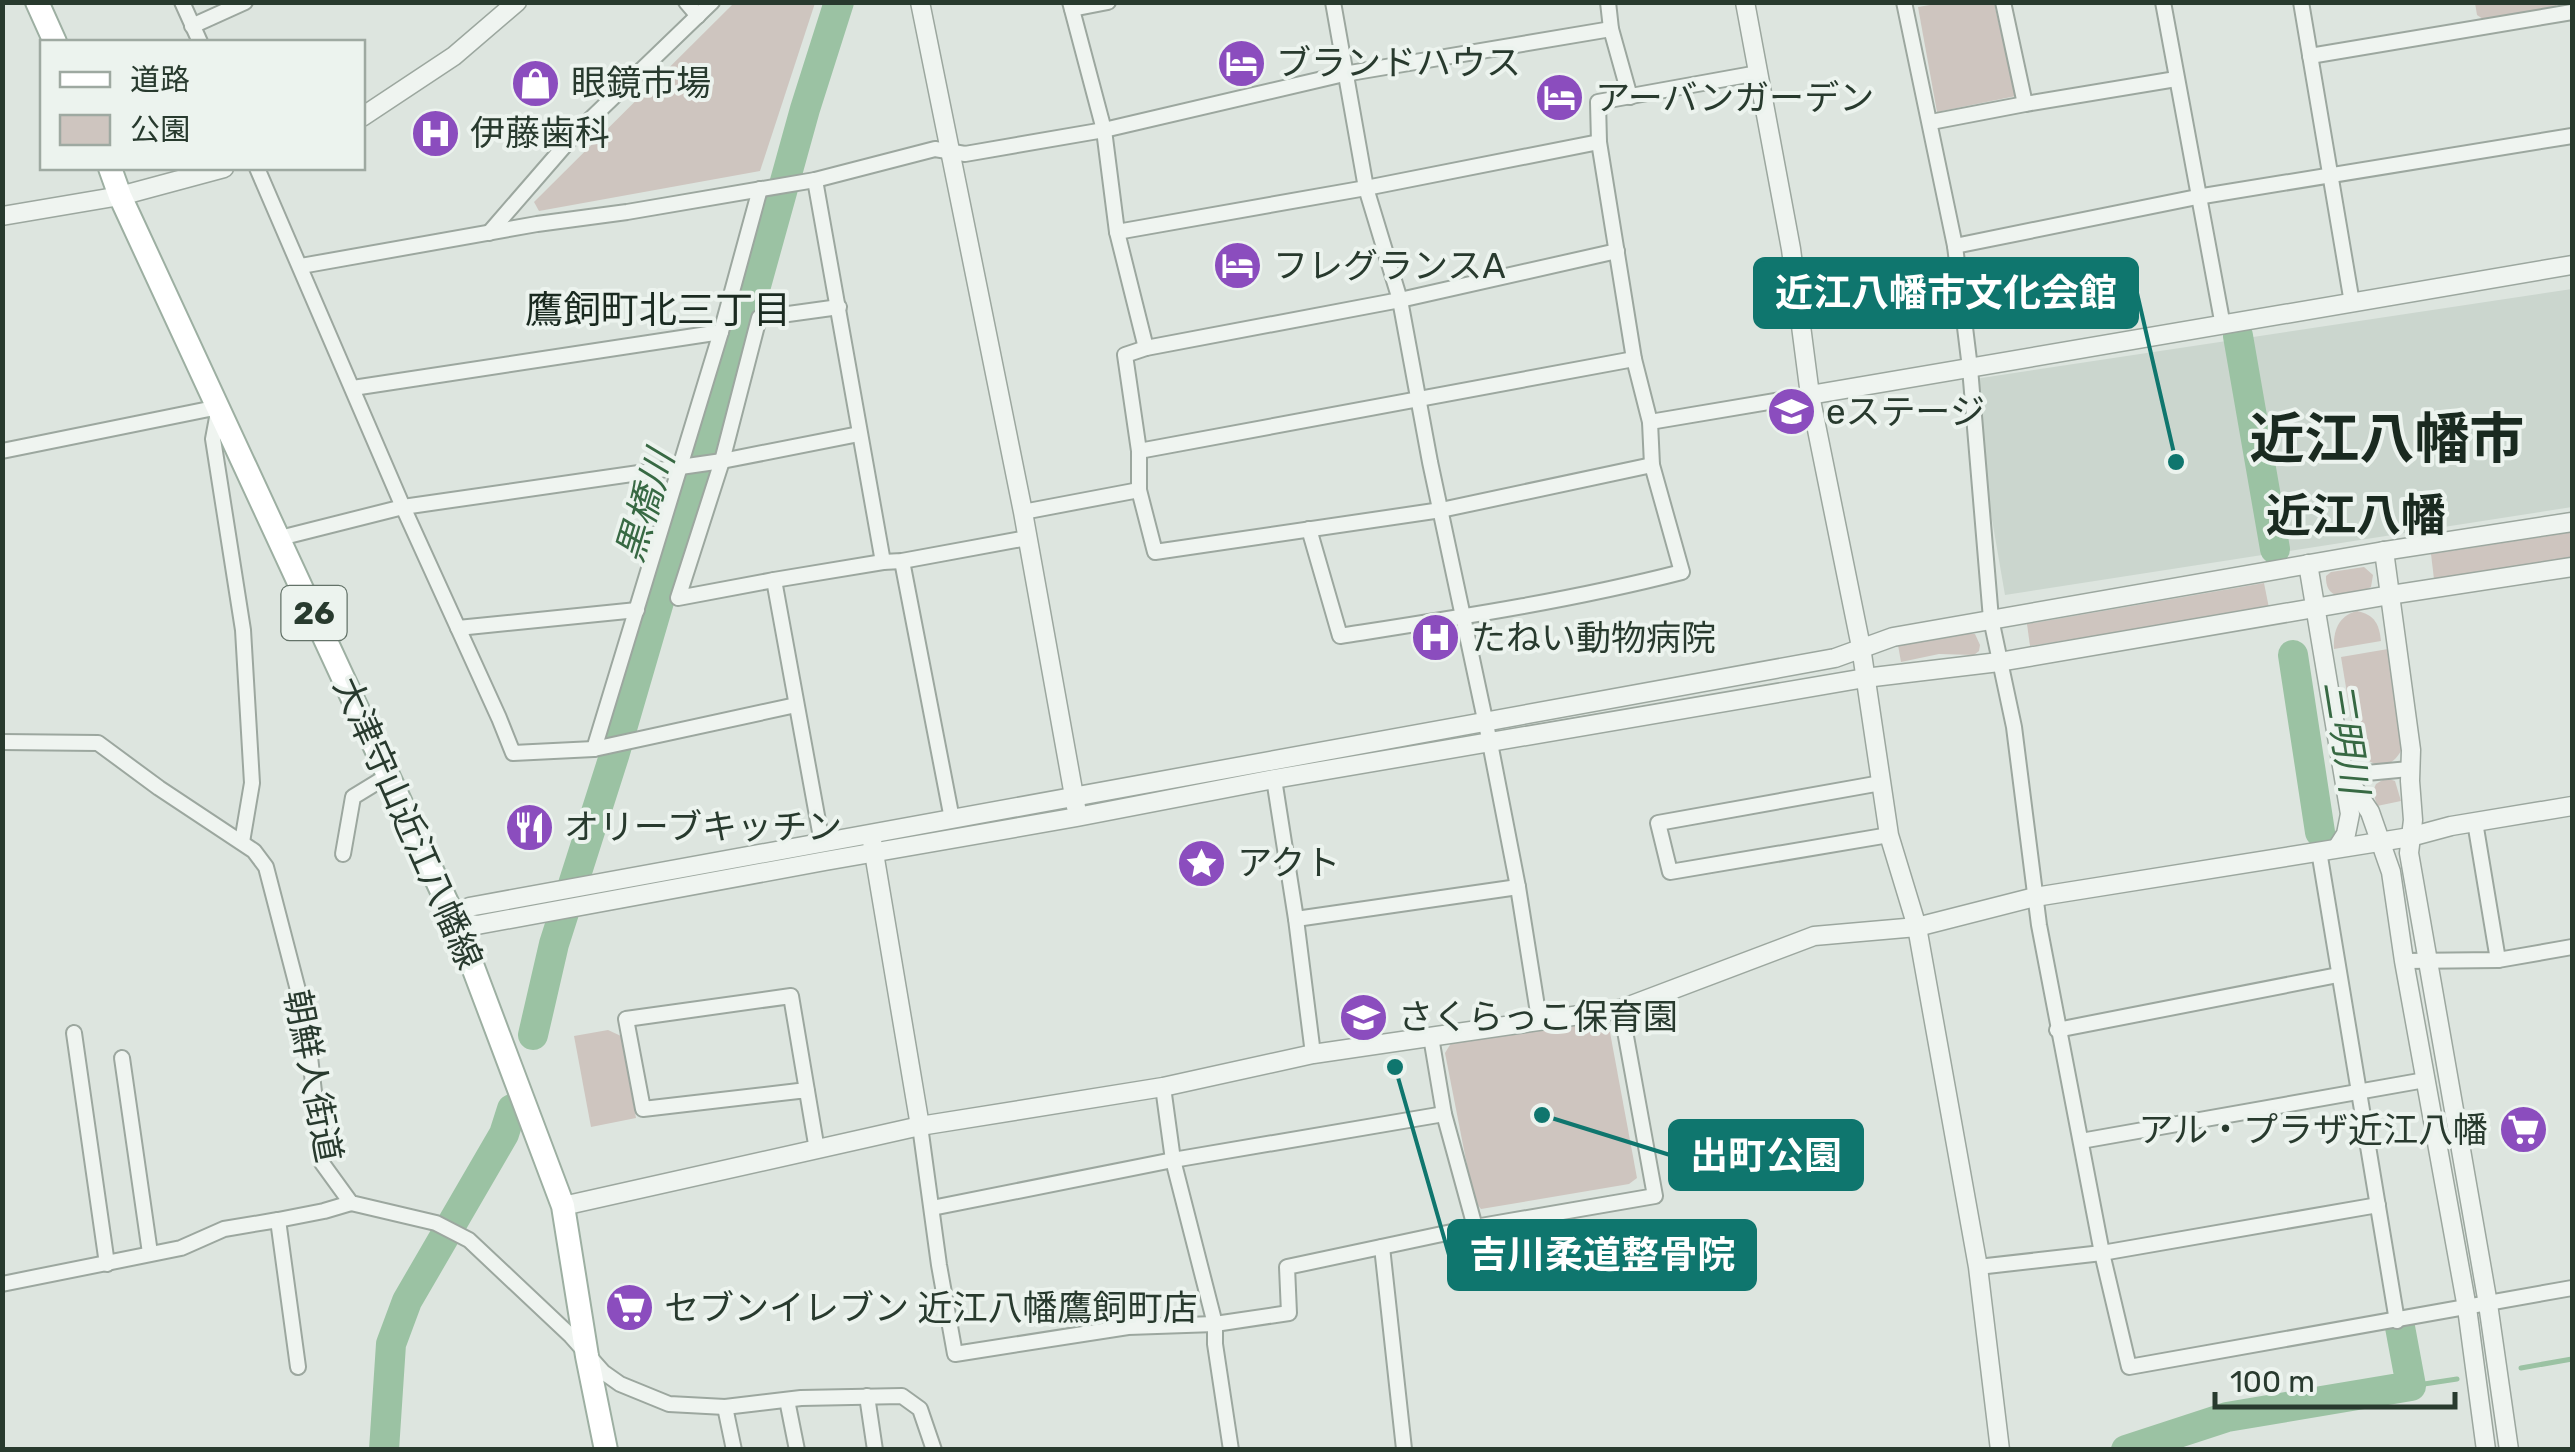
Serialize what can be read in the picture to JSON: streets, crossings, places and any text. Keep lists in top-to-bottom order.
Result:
{
  "streets": {
    "main road": ["26", "大津守山近江八幡線"],
    "street": ["朝鮮人街道"]
  },
  "crossings": [
    ["大津守山近江八幡線", "朝鮮人街道"]
  ],
  "districts": ["鷹飼町北三丁目", "近江八幡市", "近江八幡"],
  "water": ["黒橋川", "三明川"],
  "places": {
    "hotel": ["ブランドハウス", "アーバンガーデン", "フレグランスA"],
    "shop": ["眼鏡市場"],
    "hospital": ["伊藤歯科", "たねい動物病院"],
    "school or university": ["eステージ", "さくらっこ保育園"],
    "other": ["近江八幡市文化会館", "吉川柔道整骨院", "出町公園"],
    "restaurant": ["オリーブキッチン"],
    "place": ["アクト"],
    "supermarket": ["アル・プラザ近江八幡", "セブンイレブン 近江八幡鷹飼町店"]
  },
  "legend": ["道路", "公園"],
  "scale_bar": "100 m"
}
